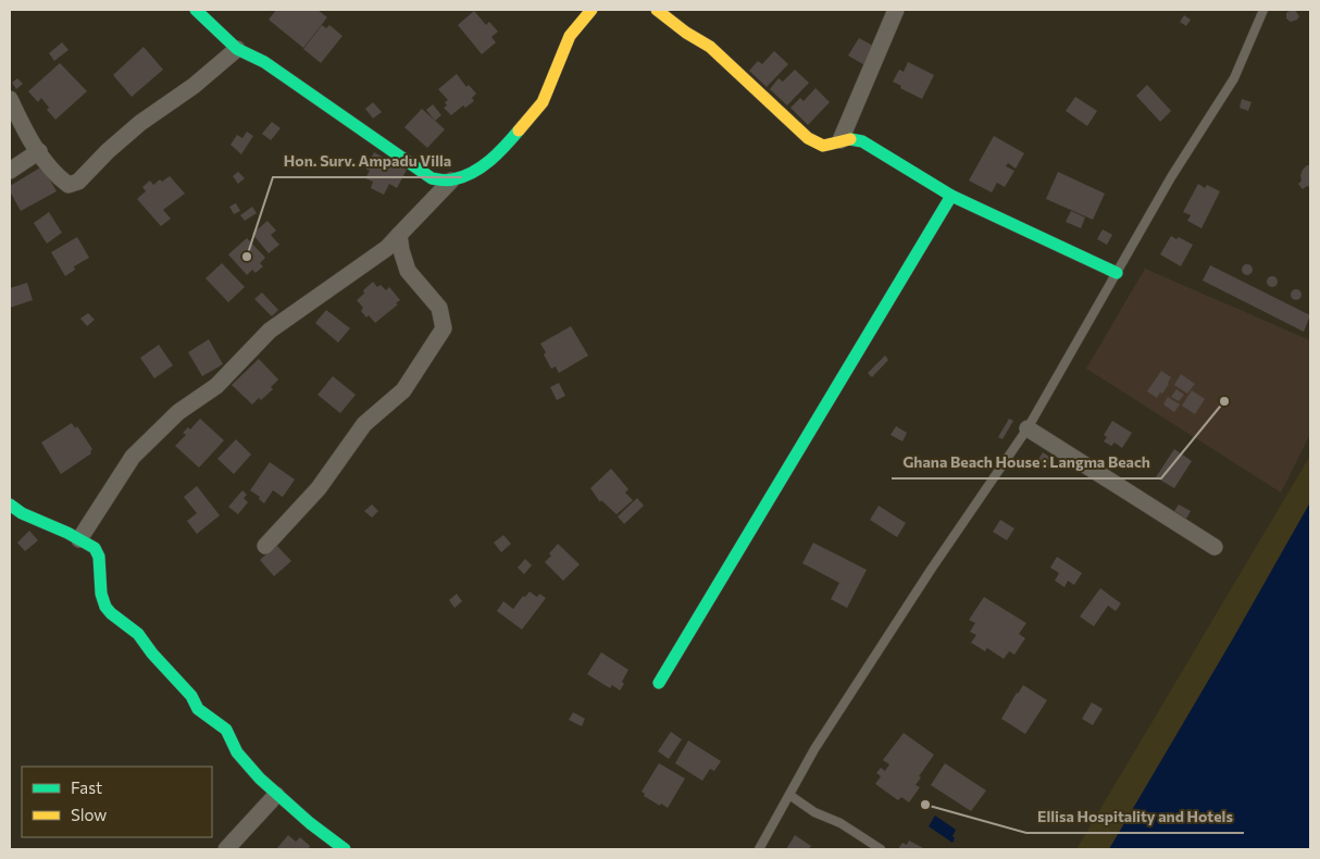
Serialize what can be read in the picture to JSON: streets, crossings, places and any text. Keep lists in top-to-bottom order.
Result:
{
  "places": ["Hon. Surv. Ampadu Villa", "Ghana Beach House : Langma Beach", "Ellisa Hospitality and Hotels"],
  "legend": ["Fast", "Slow"]
}
